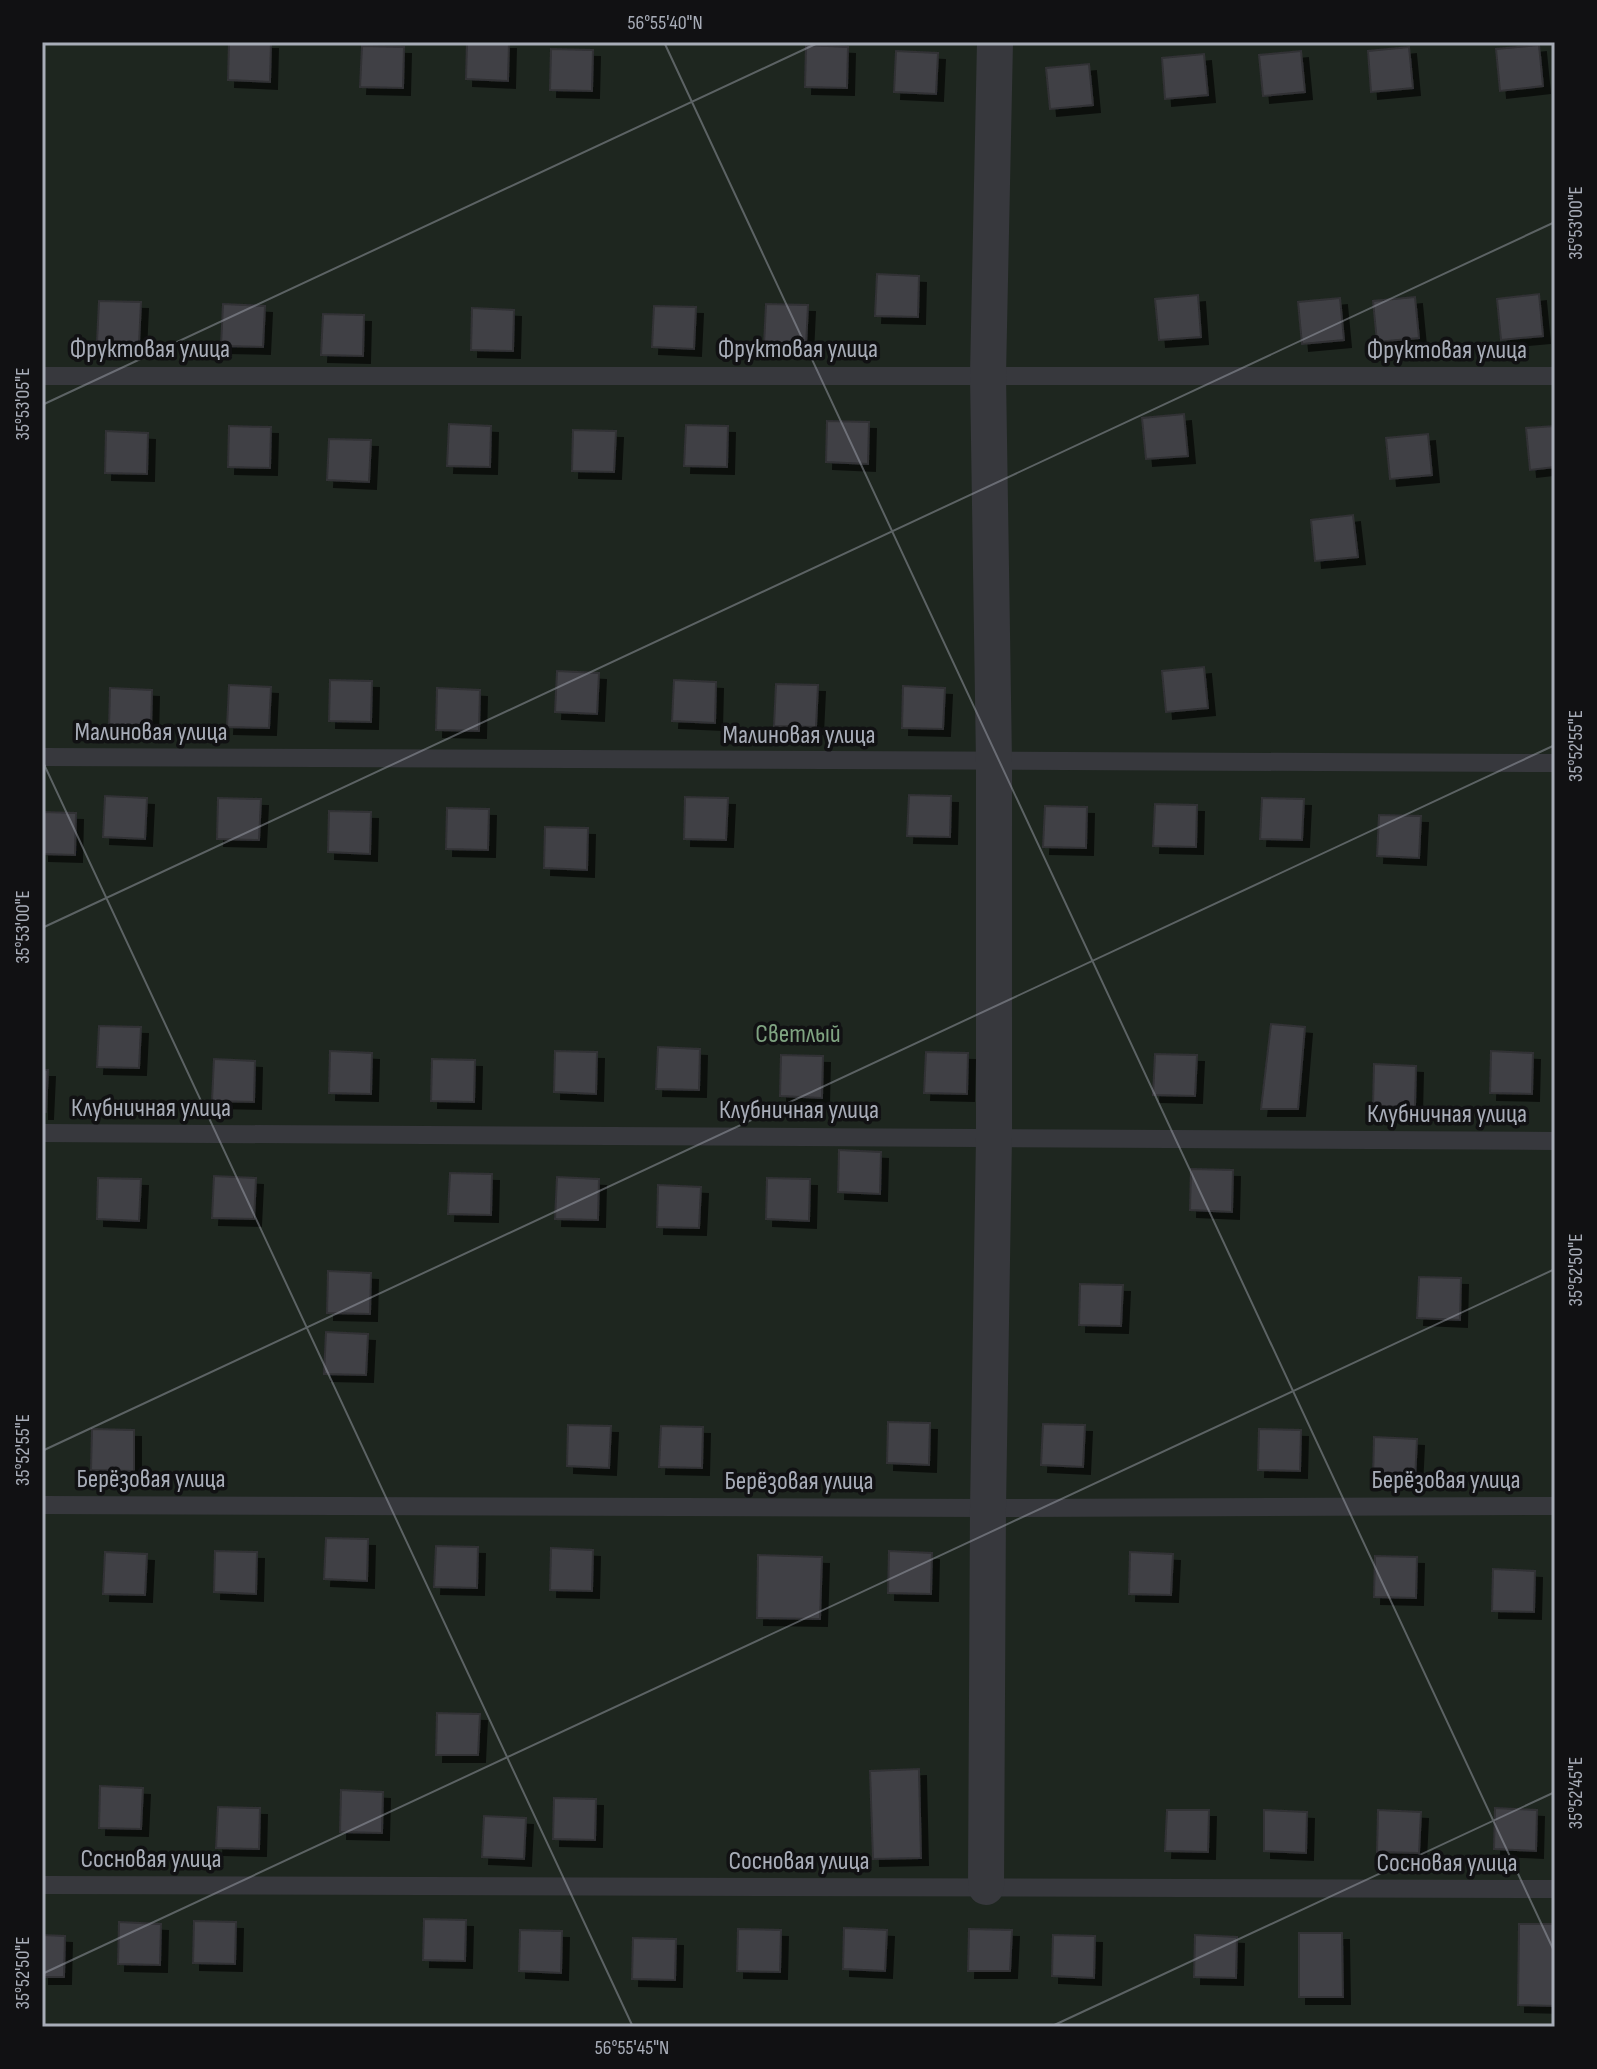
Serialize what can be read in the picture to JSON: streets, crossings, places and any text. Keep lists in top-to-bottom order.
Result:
{
  "streets": {
    "lane": [
      "Фруктовая улица",
      "Малиновая улица",
      "Клубничная улица",
      "Берёзовая улица",
      "Сосновая улица"
    ]
  },
  "parks": ["Светлый"],
  "coordinates": [
    "56°55'40\"N",
    "35°53'00\"E",
    "35°53'05\"E",
    "35°52'55\"E",
    "35°52'50\"E",
    "35°52'45\"E",
    "56°55'45\"N"
  ]
}
